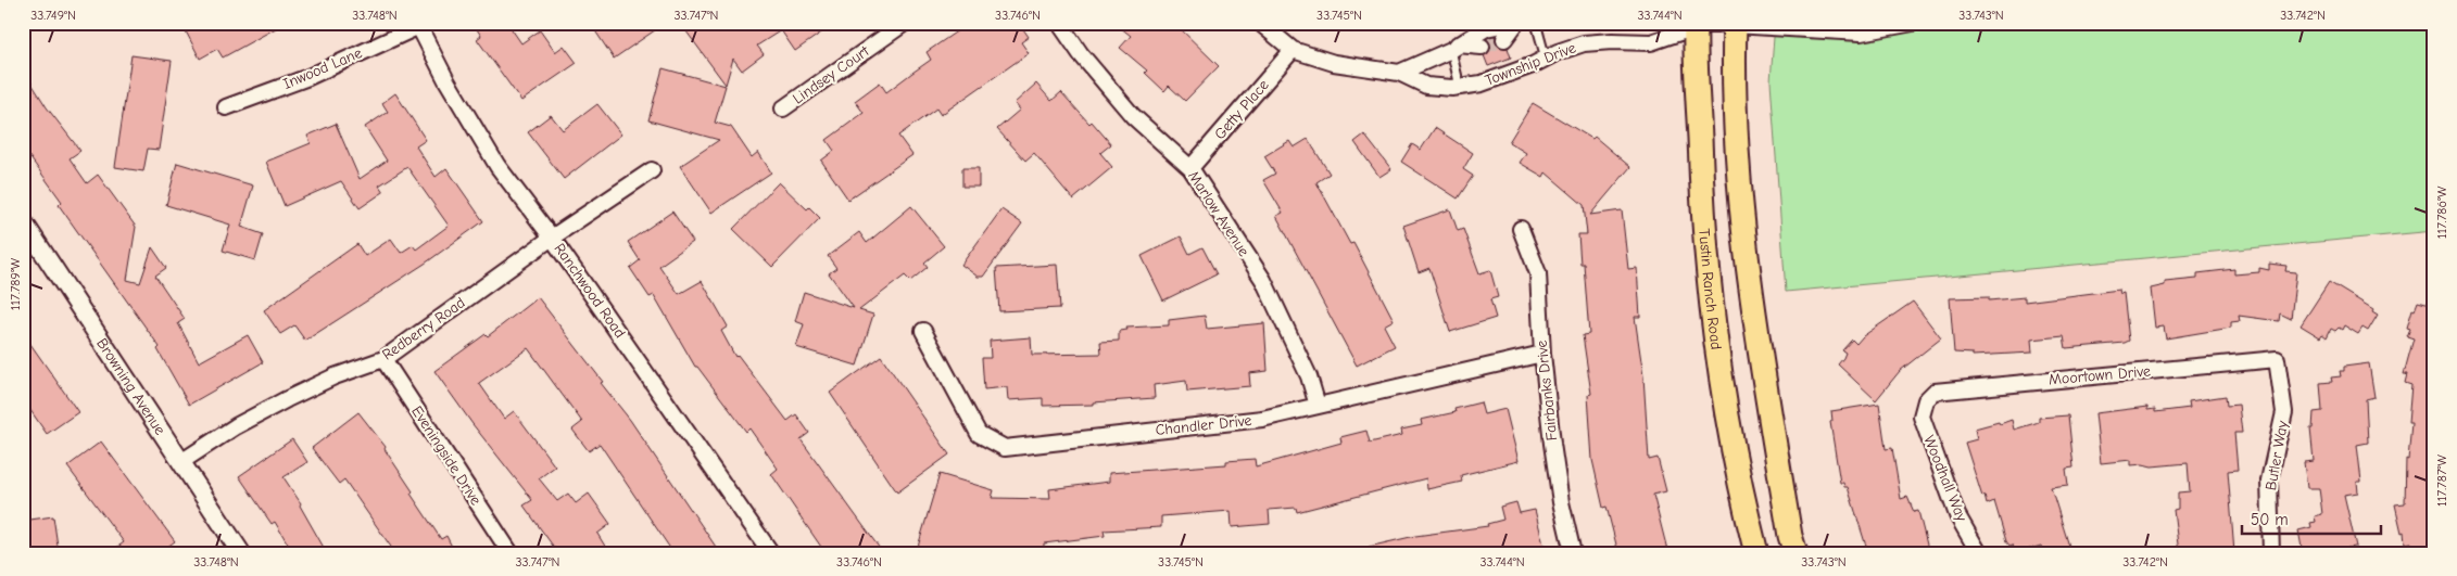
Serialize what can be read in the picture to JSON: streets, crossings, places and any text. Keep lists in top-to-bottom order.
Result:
{
  "streets": {
    "main road": ["Tustin Ranch Road"],
    "street": [
      "Township Drive",
      "Inwood Lane",
      "Lindsey Court",
      "Getty Place",
      "Marlow Avenue",
      "Ranchwood Road",
      "Redberry Road",
      "Moortown Drive",
      "Browning Avenue",
      "Fairbanks Drive",
      "Chandler Drive",
      "Eveningside Drive",
      "Butler Way",
      "Woodhall Way"
    ]
  },
  "crossings": [
    ["Township Drive", "Getty Place"],
    ["Township Drive", "Tustin Ranch Road"],
    ["Inwood Lane", "Ranchwood Road"],
    ["Getty Place", "Marlow Avenue"],
    ["Marlow Avenue", "Chandler Drive"],
    ["Ranchwood Road", "Redberry Road"],
    ["Redberry Road", "Browning Avenue"],
    ["Redberry Road", "Eveningside Drive"],
    ["Moortown Drive", "Butler Way"],
    ["Moortown Drive", "Woodhall Way"],
    ["Fairbanks Drive", "Chandler Drive"]
  ],
  "scale_bar": "50 m",
  "coordinates": [
    "33.749°N",
    "33.748°N",
    "33.747°N",
    "33.746°N",
    "33.745°N",
    "33.744°N",
    "33.743°N",
    "33.742°N",
    "117.786°W",
    "117.789°W",
    "117.787°W"
  ]
}
